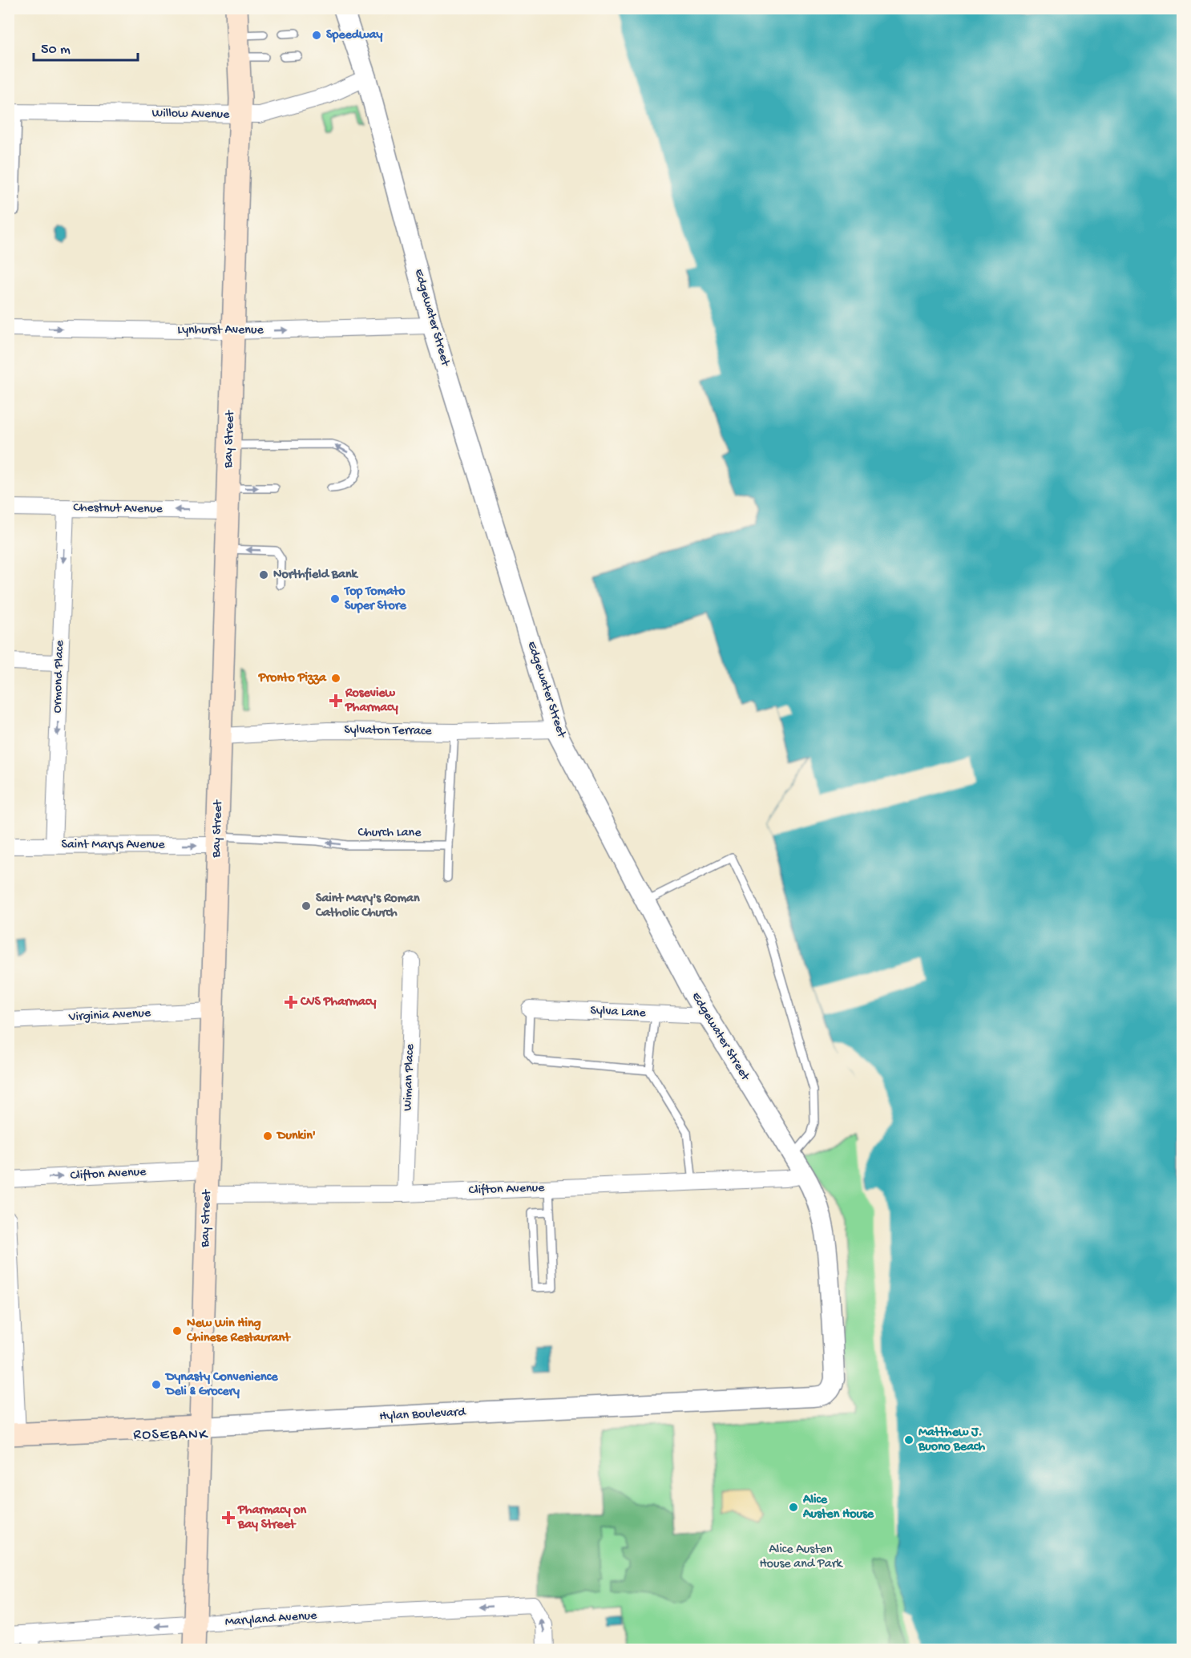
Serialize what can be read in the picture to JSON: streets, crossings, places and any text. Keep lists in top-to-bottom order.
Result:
{
  "streets": {
    "main road": ["Bay Street", "Hylan Boulevard"],
    "street": [
      "Willow Avenue",
      "Edgewater Street",
      "Lynhurst Avenue",
      "Chestnut Avenue",
      "Ormond Place",
      "Sylvaton Terrace",
      "Saint Marys Avenue",
      "Sylva Lane",
      "Virginia Avenue",
      "Wiman Place",
      "Clifton Avenue",
      "Maryland Avenue"
    ],
    "lane": ["Church Lane"]
  },
  "crossings": [
    ["Willow Avenue", "Edgewater Street"],
    ["Willow Avenue", "Bay Street"],
    ["Edgewater Street", "Lynhurst Avenue"],
    ["Edgewater Street", "Sylvaton Terrace"],
    ["Edgewater Street", "Sylva Lane"],
    ["Edgewater Street", "Clifton Avenue"],
    ["Edgewater Street", "Hylan Boulevard"],
    ["Lynhurst Avenue", "Bay Street"],
    ["Bay Street", "Chestnut Avenue"],
    ["Bay Street", "Sylvaton Terrace"],
    ["Bay Street", "Church Lane"],
    ["Bay Street", "Saint Marys Avenue"],
    ["Bay Street", "Virginia Avenue"],
    ["Bay Street", "Clifton Avenue"],
    ["Bay Street", "Hylan Boulevard"],
    ["Bay Street", "Maryland Avenue"],
    ["Chestnut Avenue", "Ormond Place"],
    ["Ormond Place", "Saint Marys Avenue"],
    ["Church Lane", "Saint Marys Avenue"],
    ["Wiman Place", "Clifton Avenue"]
  ],
  "one_way": [
    "Lynhurst Avenue",
    "Chestnut Avenue",
    "Ormond Place",
    "Church Lane",
    "Saint Marys Avenue",
    "Maryland Avenue"
  ],
  "districts": ["ROSEBANK"],
  "parks": ["Alice Austen House and Park"],
  "places": {
    "other": [
      "Speedway",
      "Northfield Bank",
      "Top Tomato Super Store",
      "Pronto Pizza",
      "Saint Mary's Roman Catholic Church",
      "Dunkin'",
      "New Win Hing Chinese Restaurant",
      "Dynasty Convenience Deli & Grocery",
      "Matthew J. Buono Beach",
      "Alice Austen House"
    ],
    "health": ["Roseview Pharmacy", "CVS Pharmacy", "Pharmacy on Bay Street"]
  },
  "scale_bar": "50 m"
}
